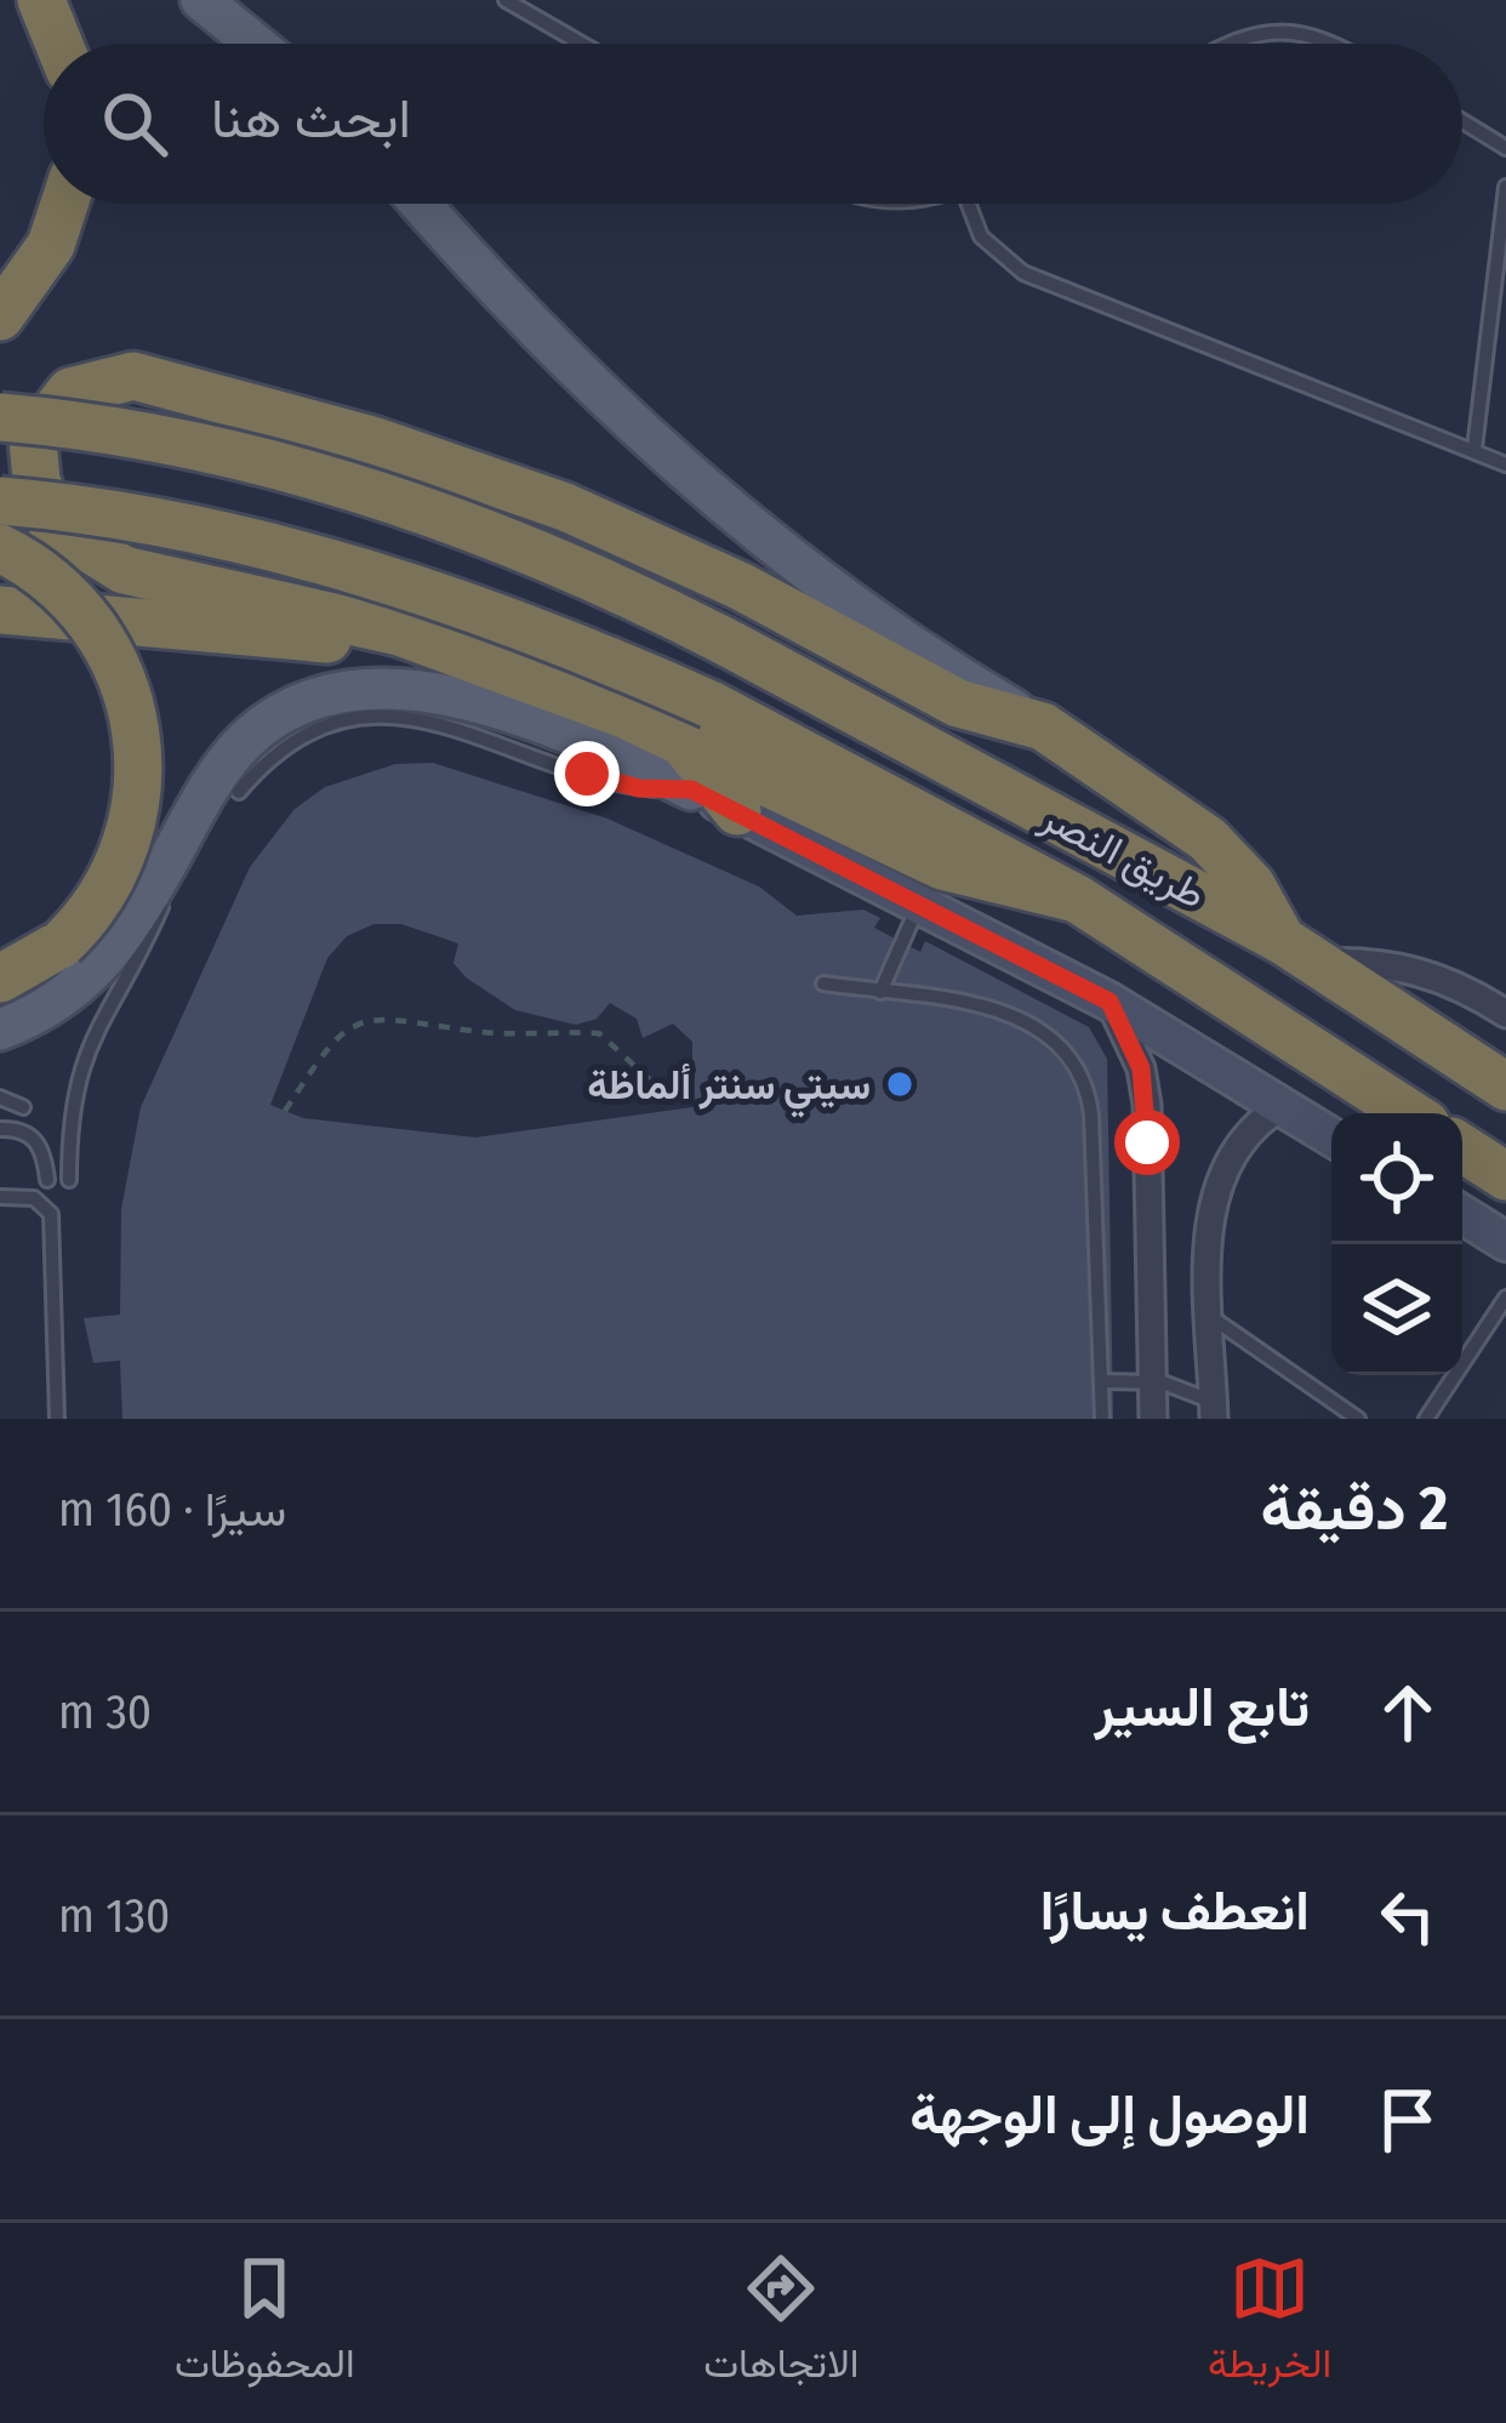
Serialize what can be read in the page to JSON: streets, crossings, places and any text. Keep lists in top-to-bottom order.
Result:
{
  "streets": {
    "highway": ["طريق النصر"]
  },
  "places": ["سيتي سنتر ألماظة"],
  "page": {
    "search": "ابحث هنا",
    "heading": ["2 دقيقة", "سيرًا · 160 m"],
    "list": [
      ["تابع السير", "30 m"],
      ["انعطف يسارًا", "130 m"],
      "الوصول إلى الوجهة"
    ],
    "nav": ["الخريطة", "الاتجاهات", "المحفوظات"]
  }
}
